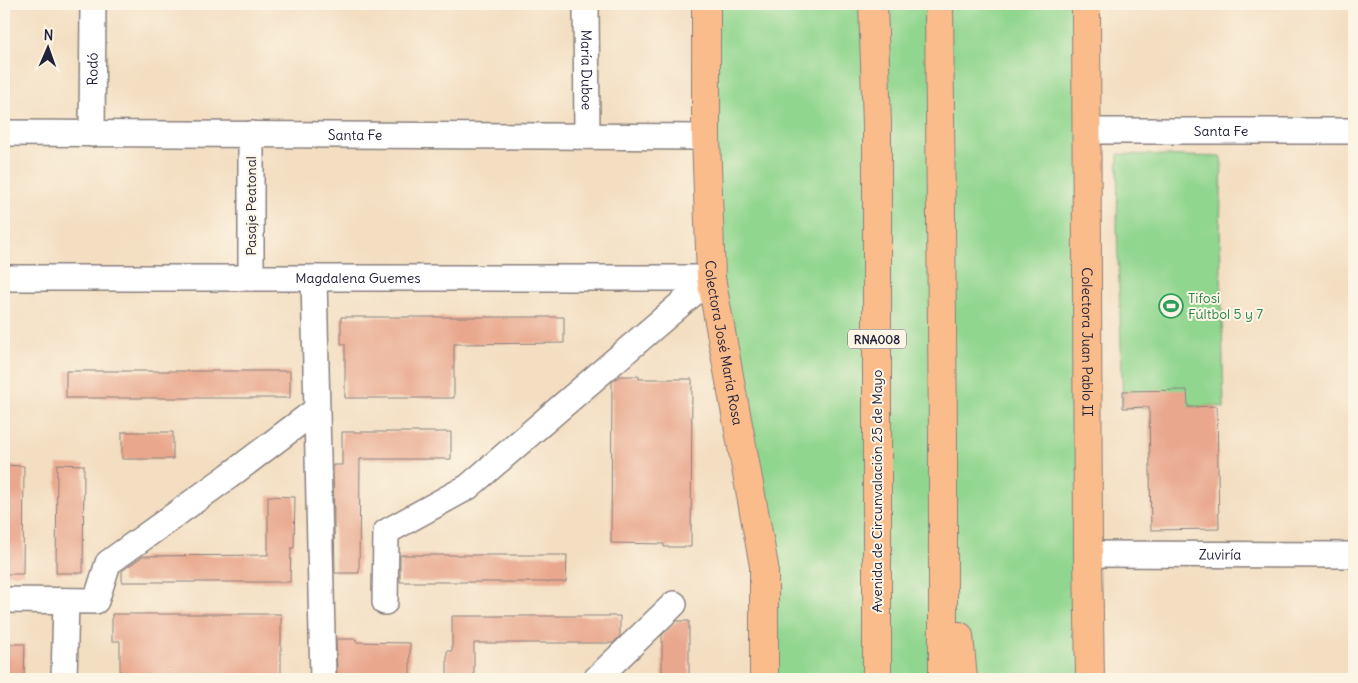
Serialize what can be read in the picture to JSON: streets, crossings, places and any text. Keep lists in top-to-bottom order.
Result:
{
  "streets": {
    "main road": [
      "RNA008",
      "Colectora Juan Pablo II",
      "Colectora José María Rosa",
      "Avenida de Circunvalación 25 de Mayo"
    ],
    "street": [
      "Rodó",
      "María Duboe",
      "Santa Fe",
      "Pasaje Peatonal",
      "Magdalena Guemes",
      "Zuviría"
    ]
  },
  "crossings": [
    ["Rodó", "Santa Fe"],
    ["María Duboe", "Santa Fe"],
    ["Santa Fe", "Pasaje Peatonal"],
    ["Santa Fe", "Colectora Juan Pablo II"],
    ["Santa Fe", "Colectora José María Rosa"],
    ["Pasaje Peatonal", "Magdalena Guemes"],
    ["Magdalena Guemes", "Colectora José María Rosa"],
    ["Colectora Juan Pablo II", "Zuviría"]
  ],
  "places": {
    "sports": ["Tifosi Fúltbol 5 y 7"]
  },
  "north": "top"
}
